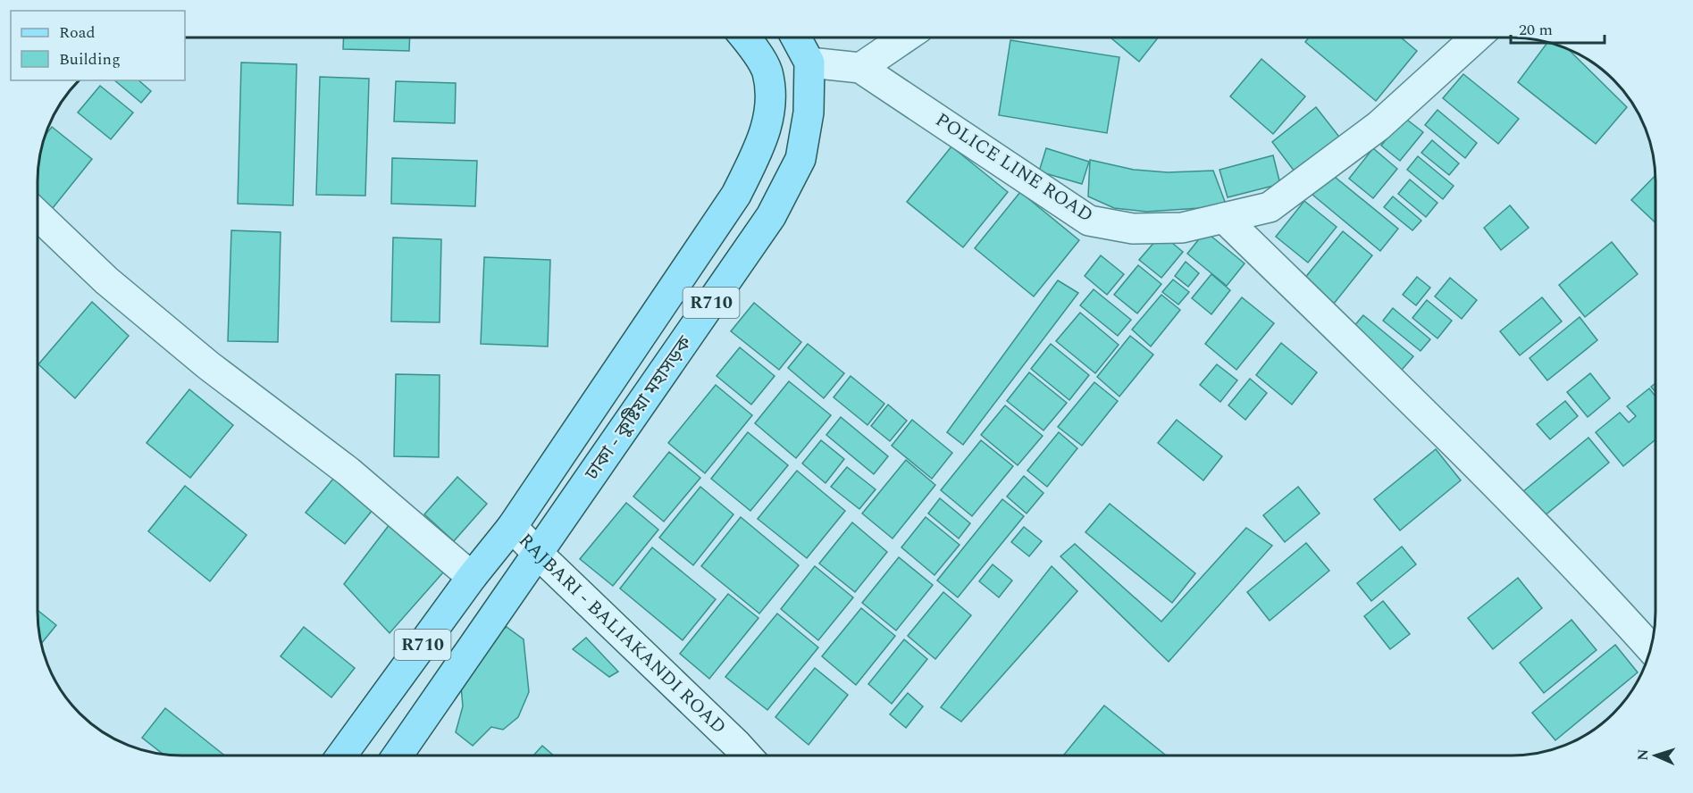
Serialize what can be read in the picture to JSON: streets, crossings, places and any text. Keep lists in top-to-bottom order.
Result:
{
  "streets": {
    "main road": ["R710", "ঢাকা - কুষ্টিয়া মহাসড়ক"],
    "street": ["POLICE LINE ROAD", "RAJBARI - BALIAKANDI ROAD"]
  },
  "crossings": [
    ["POLICE LINE ROAD", "ঢাকা - কুষ্টিয়া মহাসড়ক"],
    ["R710", "ঢাকা - কুষ্টিয়া মহাসড়ক"],
    ["R710", "RAJBARI - BALIAKANDI ROAD"],
    ["ঢাকা - কুষ্টিয়া মহাসড়ক", "RAJBARI - BALIAKANDI ROAD"]
  ],
  "legend": ["Road", "Building"],
  "scale_bar": "20 m",
  "north": "left"
}
